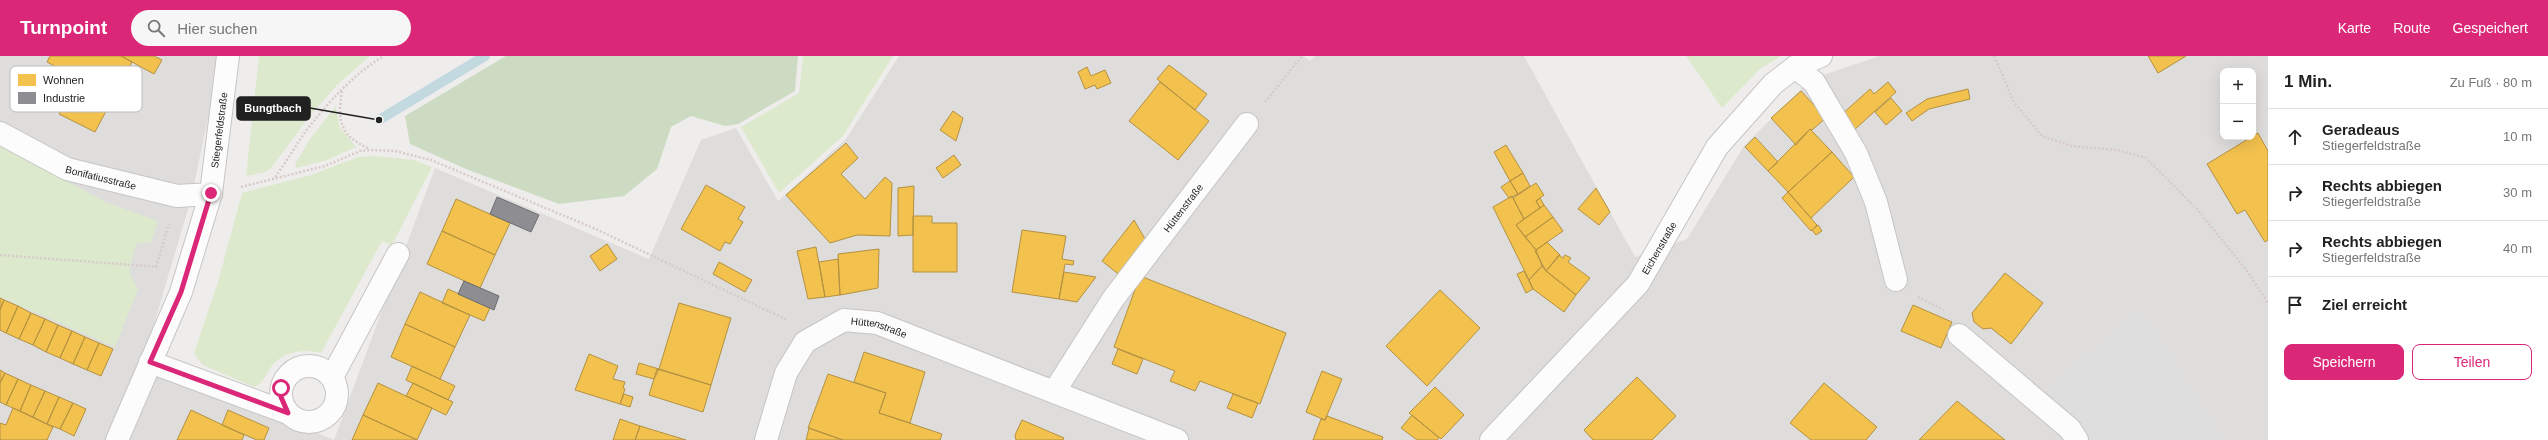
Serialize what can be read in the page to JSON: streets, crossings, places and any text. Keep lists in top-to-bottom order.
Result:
{
  "streets": {
    "street": [
      "Stiegerfeldstraße",
      "Bonifatiusstraße",
      "Hüttenstraße",
      "Eichenstraße"
    ]
  },
  "crossings": [
    ["Stiegerfeldstraße", "Bonifatiusstraße"]
  ],
  "places": ["Bungtbach"],
  "legend": ["Wohnen", "Industrie"],
  "page": {
    "header": "Turnpoint",
    "search": "Hier suchen",
    "nav": ["Karte", "Route", "Gespeichert"],
    "heading": ["1 Min.", "Zu Fuß · 80 m"],
    "map_buttons": ["+", "−"],
    "list": [
      ["Geradeaus", "Stiegerfeldstraße", "10 m"],
      ["Rechts abbiegen", "Stiegerfeldstraße", "30 m"],
      ["Rechts abbiegen", "Stiegerfeldstraße", "40 m"],
      "Ziel erreicht"
    ],
    "buttons": ["Speichern", "Teilen"]
  }
}
